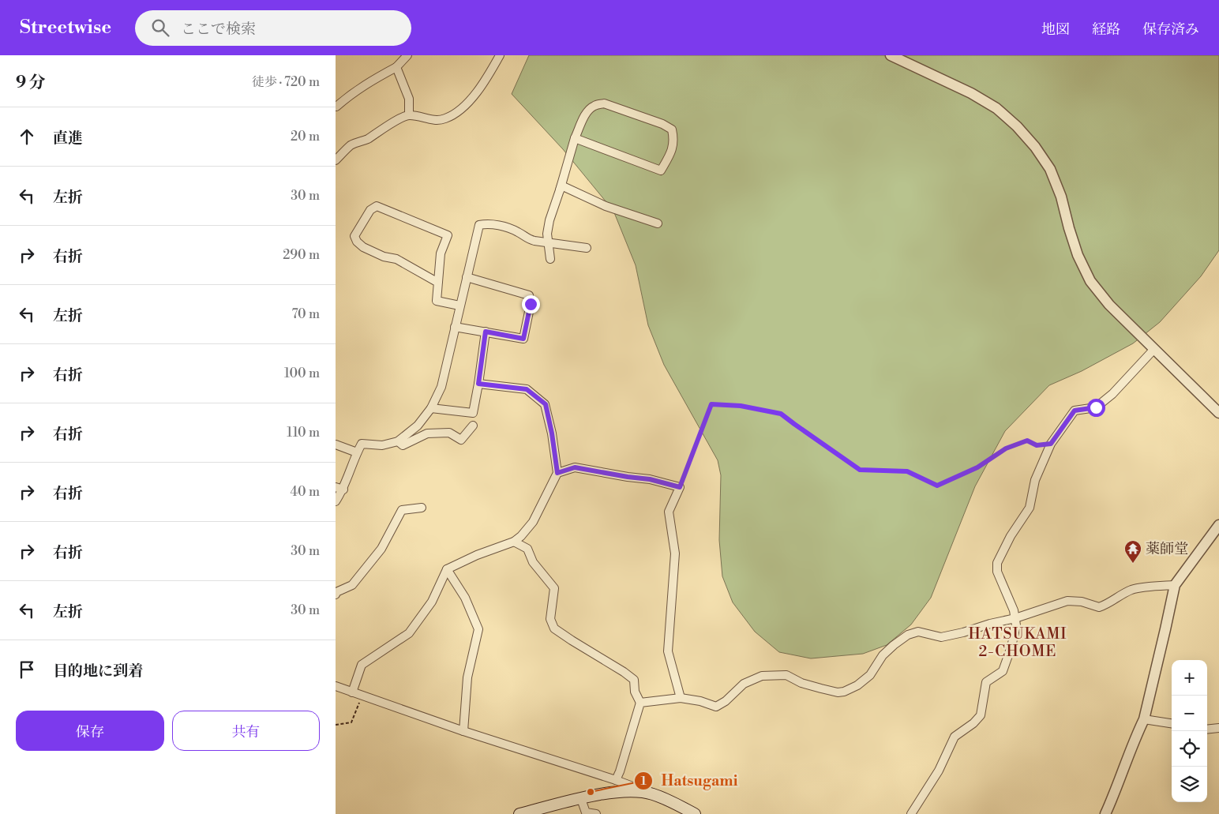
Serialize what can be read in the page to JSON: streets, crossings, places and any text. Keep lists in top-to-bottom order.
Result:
{
  "districts": ["HATSUKAMI 2-CHOME"],
  "places": {
    "temple": ["薬師堂"],
    "other": ["Hatsugami"]
  },
  "page": {
    "header": "Streetwise",
    "search": "ここで検索",
    "nav": ["地図", "経路", "保存済み"],
    "heading": ["9 分", "徒歩 · 720 m"],
    "list": [
      ["直進", "20 m"],
      ["左折", "30 m"],
      ["右折", "290 m"],
      ["左折", "70 m"],
      ["右折", "100 m"],
      ["右折", "110 m"],
      ["右折", "40 m"],
      ["右折", "30 m"],
      ["左折", "30 m"],
      "目的地に到着"
    ],
    "map_buttons": ["+", "−"],
    "buttons": ["保存", "共有"]
  }
}
